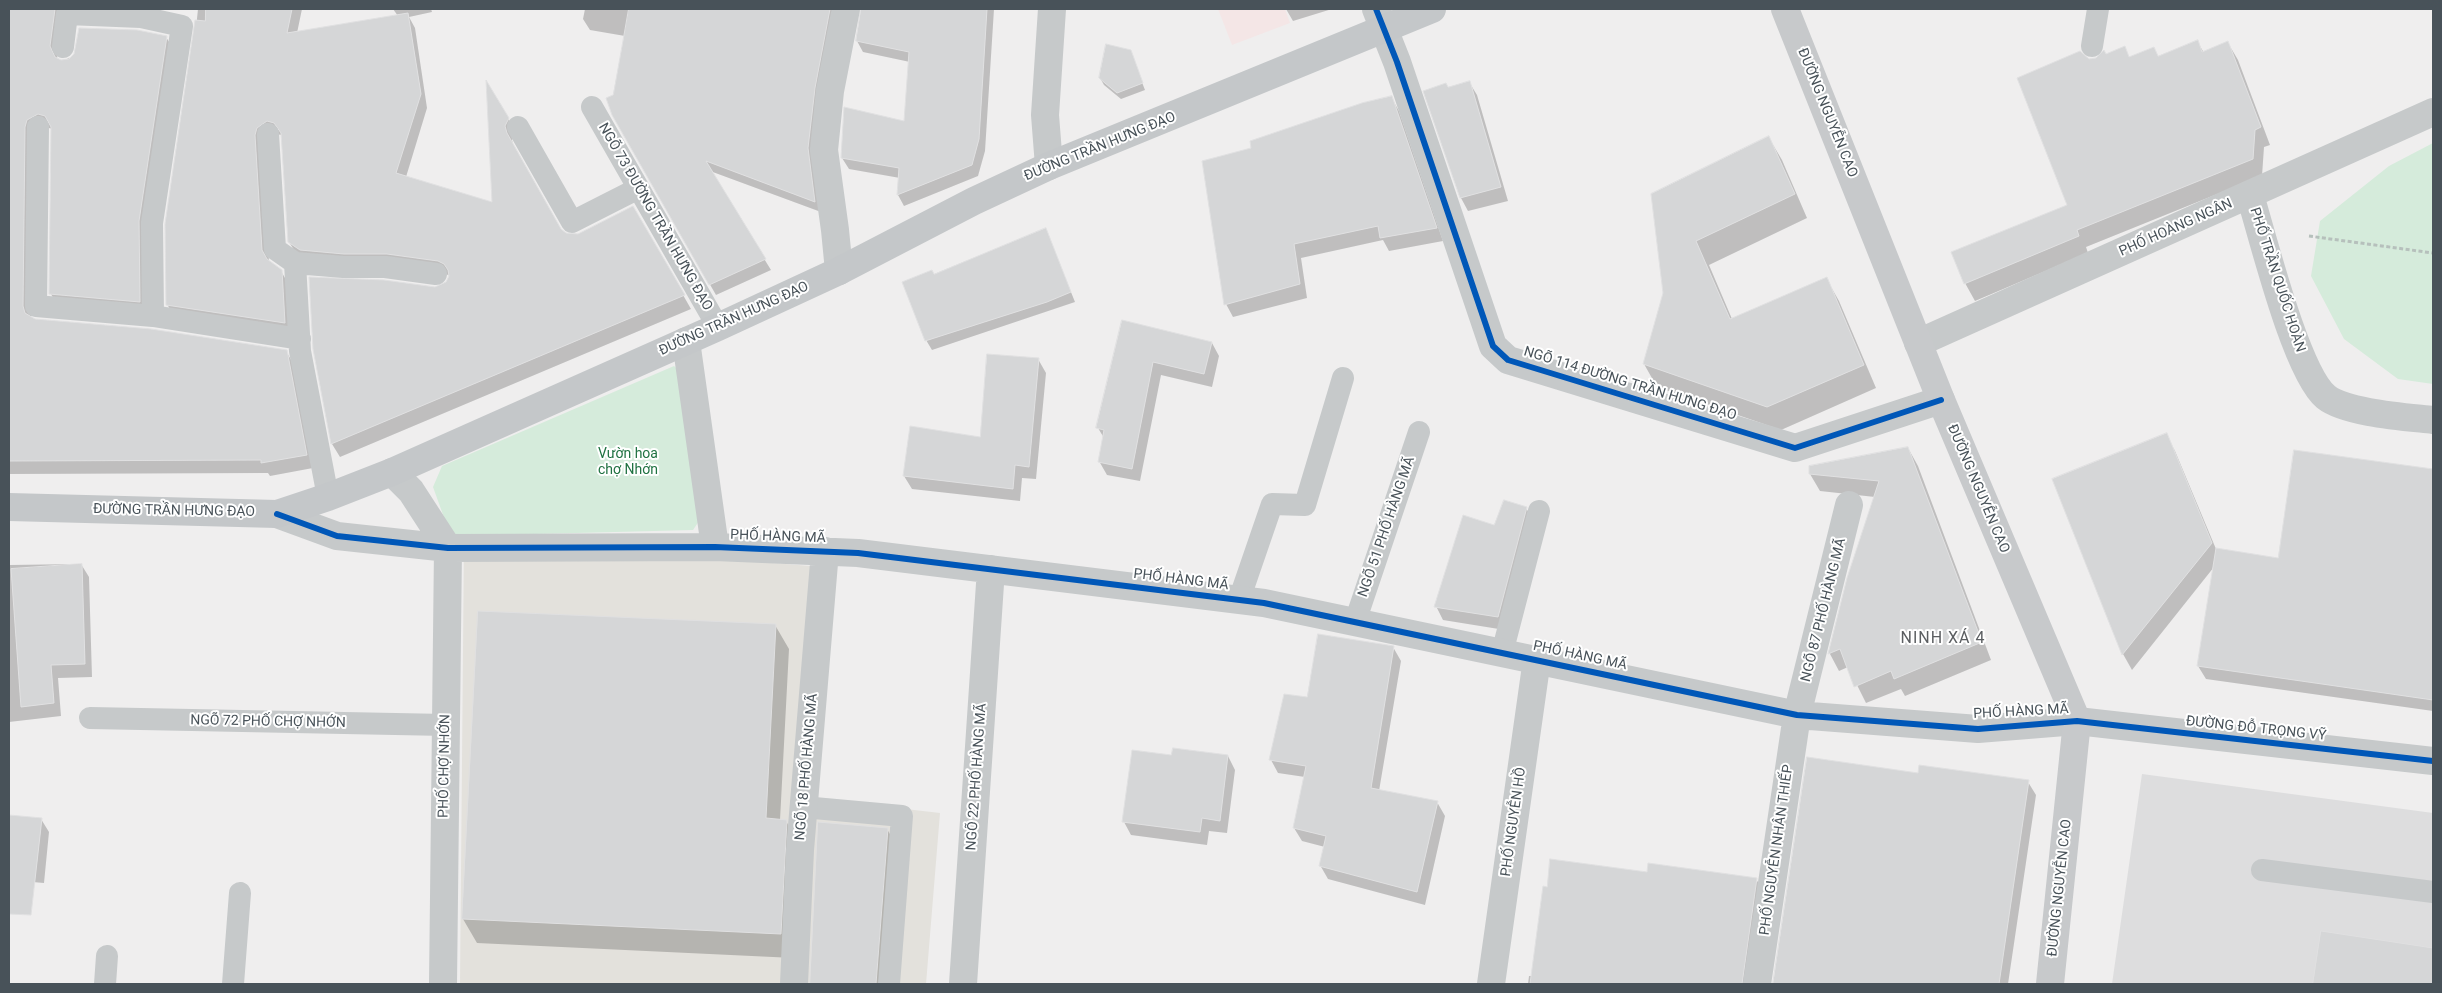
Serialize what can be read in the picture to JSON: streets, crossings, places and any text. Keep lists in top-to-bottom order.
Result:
{
  "streets": {
    "main road": ["ĐƯỜNG NGUYỄN CAO", "ĐƯỜNG TRẦN HƯNG ĐẠO"],
    "street": [
      "PHỐ HOÀNG NGÂN",
      "PHỐ TRẦN QUỐC HOÀN",
      "NGÕ 114 ĐƯỜNG TRẦN HƯNG ĐẠO",
      "PHỐ HÀNG MÃ",
      "NGÕ 87 PHỐ HÀNG MÃ",
      "ĐƯỜNG ĐỖ TRỌNG VỸ",
      "PHỐ CHỢ NHỚN",
      "NGÕ 18 PHỐ HÀNG MÃ",
      "NGÕ 22 PHỐ HÀNG MÃ",
      "PHỐ NGUYỄN HỒ",
      "PHỐ NGUYỄN NHÂN THIẾP"
    ],
    "lane": ["NGÕ 73 ĐƯỜNG TRẦN HƯNG ĐẠO", "NGÕ 51 PHỐ HÀNG MÃ", "NGÕ 72 PHỐ CHỢ NHỚN"]
  },
  "crossings": [
    ["ĐƯỜNG NGUYỄN CAO", "PHỐ HOÀNG NGÂN"],
    ["ĐƯỜNG NGUYỄN CAO", "NGÕ 114 ĐƯỜNG TRẦN HƯNG ĐẠO"],
    ["ĐƯỜNG NGUYỄN CAO", "PHỐ HÀNG MÃ"],
    ["ĐƯỜNG NGUYỄN CAO", "ĐƯỜNG ĐỖ TRỌNG VỸ"],
    ["ĐƯỜNG TRẦN HƯNG ĐẠO", "NGÕ 73 ĐƯỜNG TRẦN HƯNG ĐẠO"],
    ["ĐƯỜNG TRẦN HƯNG ĐẠO", "NGÕ 114 ĐƯỜNG TRẦN HƯNG ĐẠO"],
    ["ĐƯỜNG TRẦN HƯNG ĐẠO", "PHỐ HÀNG MÃ"],
    ["PHỐ HOÀNG NGÂN", "PHỐ TRẦN QUỐC HOÀN"],
    ["NGÕ 51 PHỐ HÀNG MÃ", "PHỐ HÀNG MÃ"],
    ["PHỐ HÀNG MÃ", "NGÕ 87 PHỐ HÀNG MÃ"],
    ["PHỐ HÀNG MÃ", "ĐƯỜNG ĐỖ TRỌNG VỸ"],
    ["PHỐ HÀNG MÃ", "PHỐ CHỢ NHỚN"],
    ["PHỐ HÀNG MÃ", "NGÕ 18 PHỐ HÀNG MÃ"],
    ["PHỐ HÀNG MÃ", "NGÕ 22 PHỐ HÀNG MÃ"],
    ["PHỐ HÀNG MÃ", "PHỐ NGUYỄN HỒ"],
    ["PHỐ HÀNG MÃ", "PHỐ NGUYỄN NHÂN THIẾP"],
    ["NGÕ 87 PHỐ HÀNG MÃ", "PHỐ NGUYỄN NHÂN THIẾP"],
    ["NGÕ 72 PHỐ CHỢ NHỚN", "PHỐ CHỢ NHỚN"]
  ],
  "districts": ["NINH XÁ 4"],
  "parks": ["Vườn hoa chợ Nhớn"]
}
